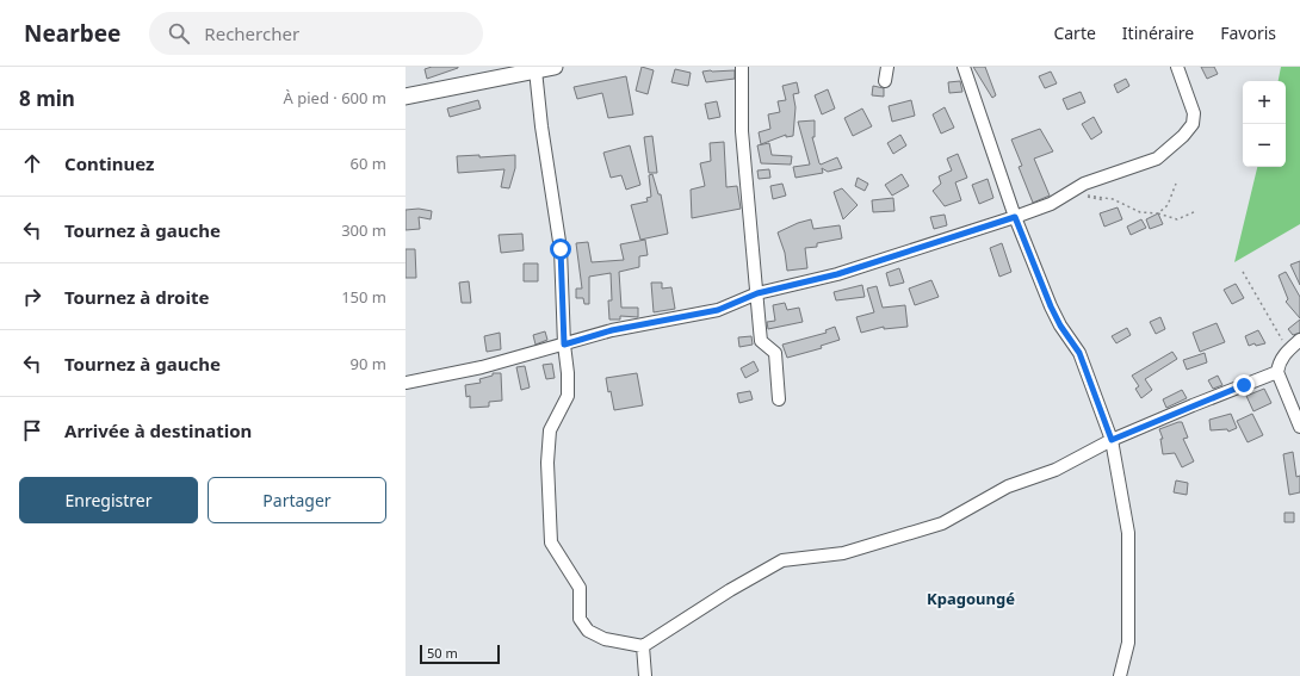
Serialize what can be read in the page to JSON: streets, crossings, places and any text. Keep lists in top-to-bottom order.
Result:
{
  "districts": ["Kpagoungé"],
  "scale_bar": "50 m",
  "page": {
    "header": "Nearbee",
    "search": "Rechercher",
    "nav": ["Carte", "Itinéraire", "Favoris"],
    "heading": ["8 min", "À pied · 600 m"],
    "map_buttons": ["+", "−"],
    "list": [
      ["Continuez", "60 m"],
      ["Tournez à gauche", "300 m"],
      ["Tournez à droite", "150 m"],
      ["Tournez à gauche", "90 m"],
      "Arrivée à destination"
    ],
    "buttons": ["Enregistrer", "Partager"],
    "scale": "50 m"
  }
}
